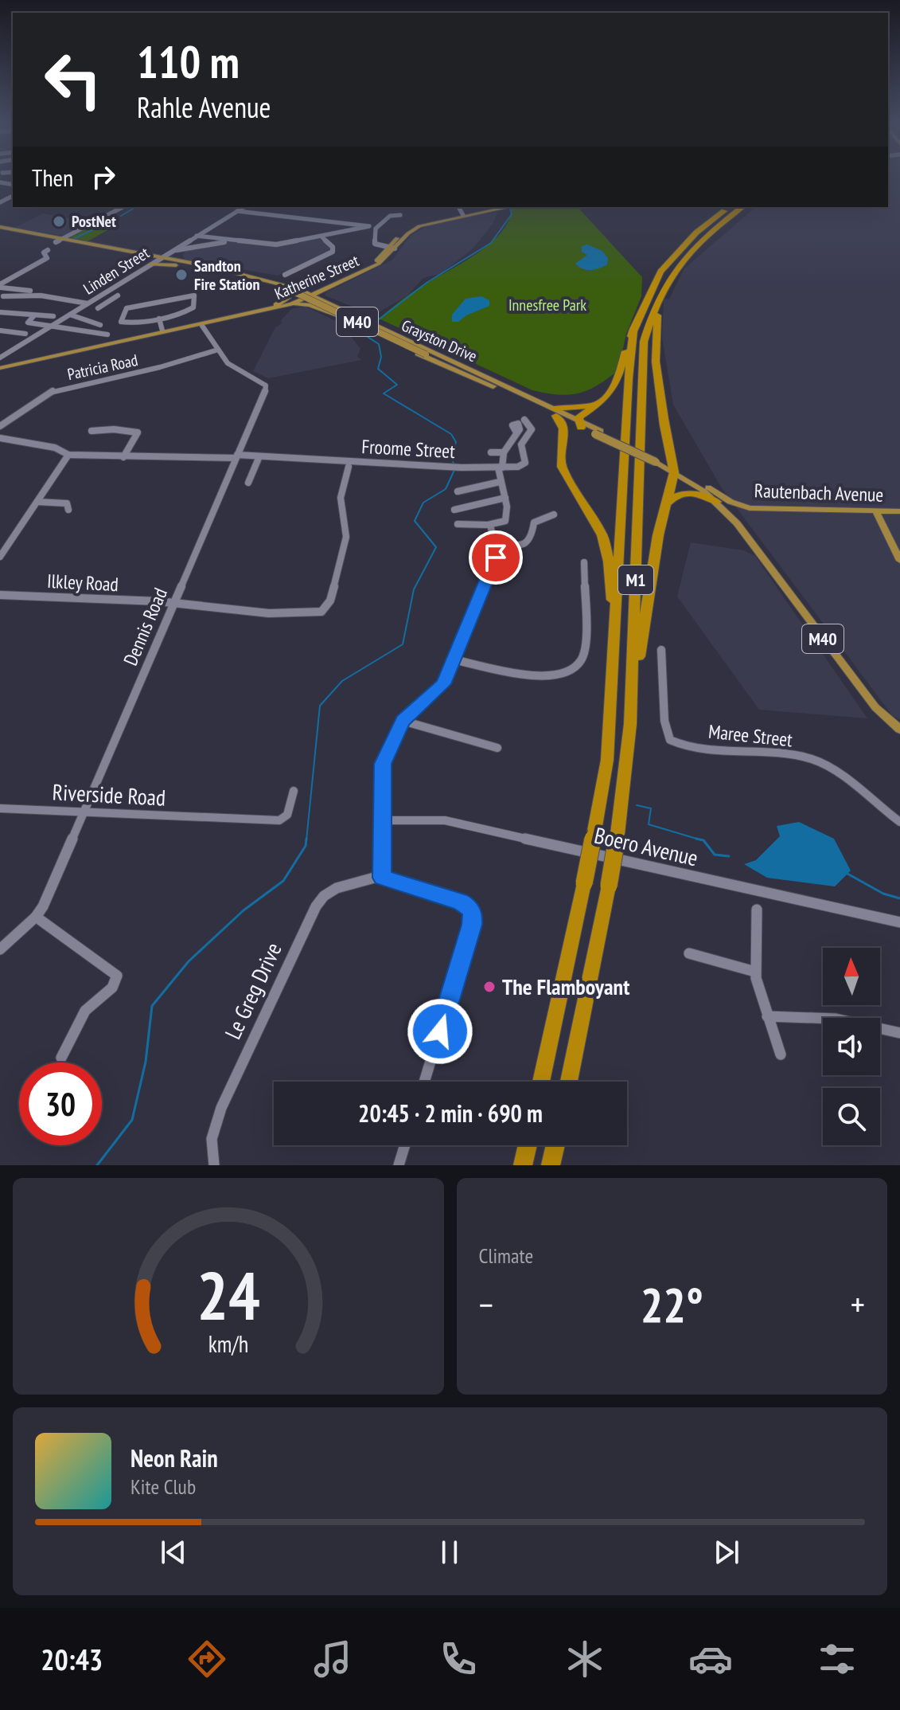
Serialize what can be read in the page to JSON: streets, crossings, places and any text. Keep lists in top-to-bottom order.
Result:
{
  "streets": {
    "highway": ["M1"],
    "main road": [
      "Katherine Street",
      "M40",
      "Grayston Drive",
      "Rautenbach Avenue"
    ],
    "street": [
      "Linden Street",
      "Patricia Road",
      "Froome Street",
      "Ilkley Road",
      "Dennis Road",
      "Maree Street",
      "Riverside Road",
      "Boero Avenue",
      "Le Greg Drive"
    ]
  },
  "crossings": [
    ["Linden Street", "Grayston Drive"],
    ["Katherine Street", "Dennis Road"],
    ["M40", "Grayston Drive"],
    ["Grayston Drive", "Rautenbach Avenue"],
    ["Patricia Road", "Dennis Road"],
    ["Froome Street", "Dennis Road"],
    ["Ilkley Road", "Dennis Road"],
    ["Dennis Road", "Riverside Road"]
  ],
  "parks": ["Innesfree Park"],
  "places": ["PostNet", "Sandton Fire Station", "The Flamboyant"],
  "north": "top",
  "page": {
    "turn": ["110 m", "Rahle Avenue"],
    "then": "Then",
    "limit": "30",
    "trip": "20:45 · 2 min · 690 m",
    "tile": "Climate",
    "heat": ["−", "22°", "+"],
    "song": ["Neon Rain", "Kite Club"],
    "tabs": "20:43",
    "gauge": ["24", "km/h"]
  }
}
